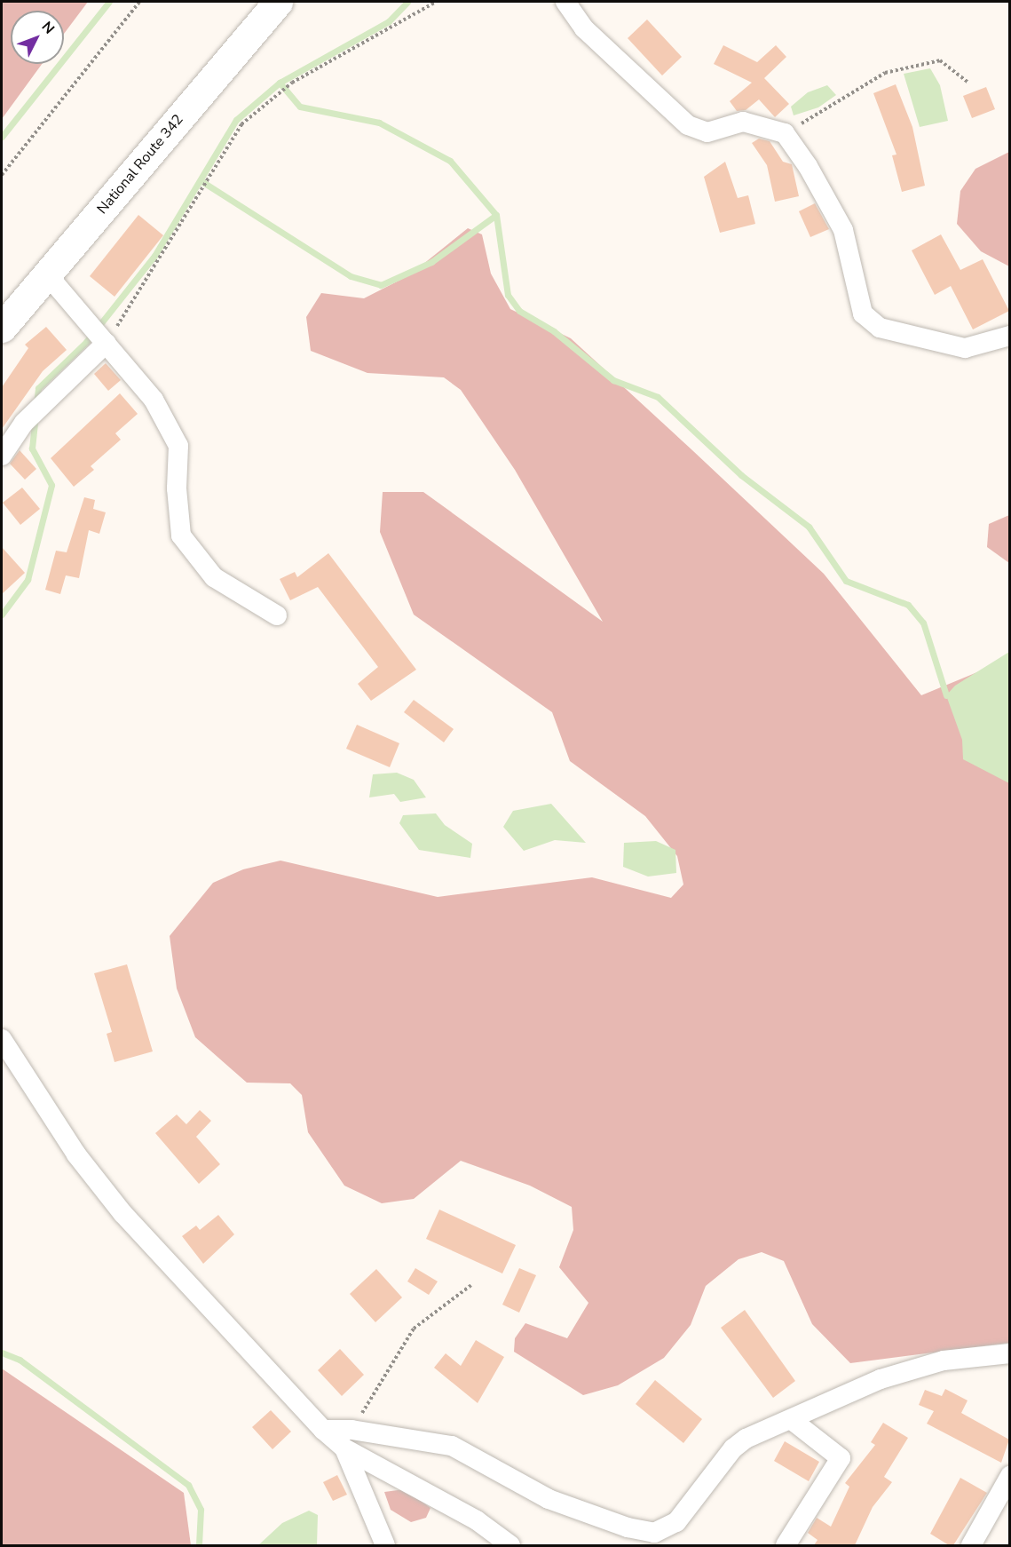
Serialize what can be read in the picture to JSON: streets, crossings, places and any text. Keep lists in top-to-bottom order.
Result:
{
  "streets": {
    "highway": ["National Route 342"]
  },
  "north": "top right"
}
